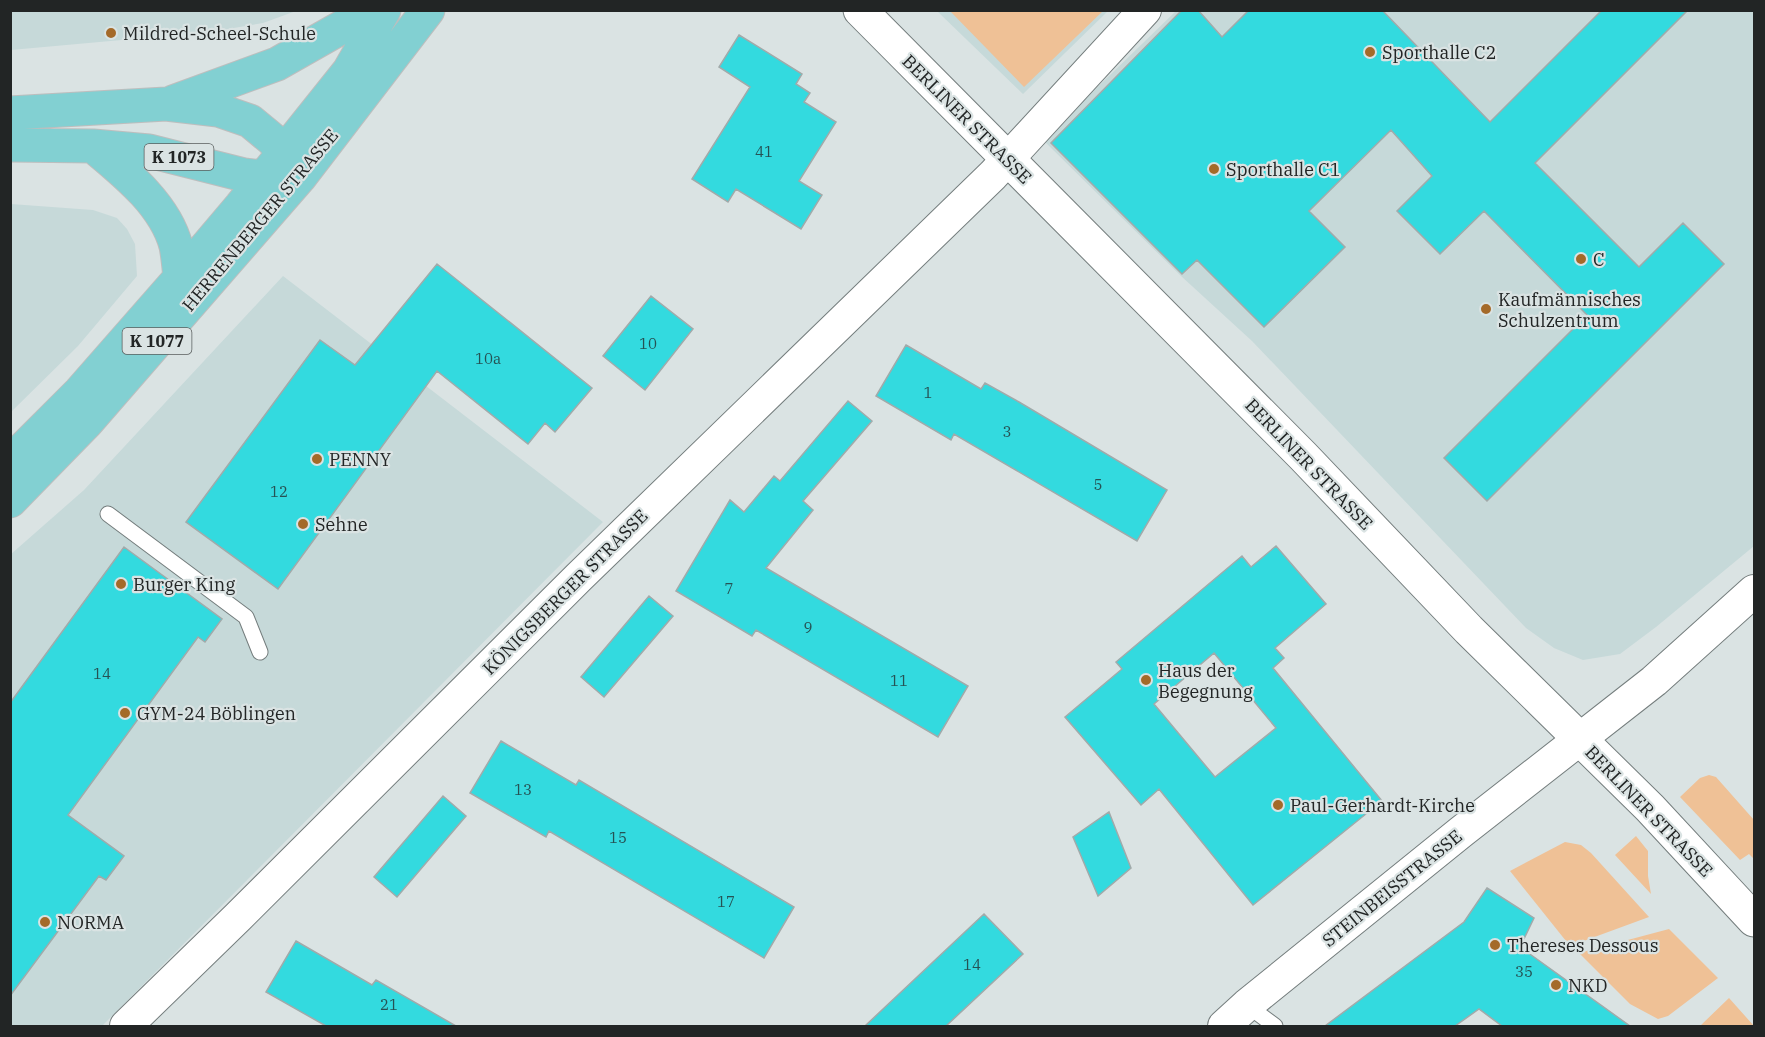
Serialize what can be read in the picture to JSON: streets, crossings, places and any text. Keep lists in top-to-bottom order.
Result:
{
  "streets": {
    "main road": ["K 1073", "HERRENBERGER STRASSE", "K 1077"],
    "street": ["BERLINER STRASSE", "KÖNIGSBERGER STRASSE", "STEINBEISSTRASSE"]
  },
  "crossings": [
    ["BERLINER STRASSE", "KÖNIGSBERGER STRASSE"],
    ["BERLINER STRASSE", "STEINBEISSTRASSE"],
    ["K 1073", "HERRENBERGER STRASSE"]
  ],
  "places": [
    "Mildred-Scheel-Schule",
    "Sporthalle C2",
    "Sporthalle C1",
    "C",
    "Kaufmännisches Schulzentrum",
    "PENNY",
    "Sehne",
    "Burger King",
    "Haus der Begegnung",
    "GYM-24 Böblingen",
    "Paul-Gerhardt-Kirche",
    "NORMA",
    "Thereses Dessous",
    "NKD"
  ],
  "house_numbers": [
    "41",
    "10",
    "10a",
    "1",
    "3",
    "5",
    "12",
    "7",
    "9",
    "14",
    "11",
    "13",
    "15",
    "17",
    "14",
    "35",
    "21"
  ]
}
